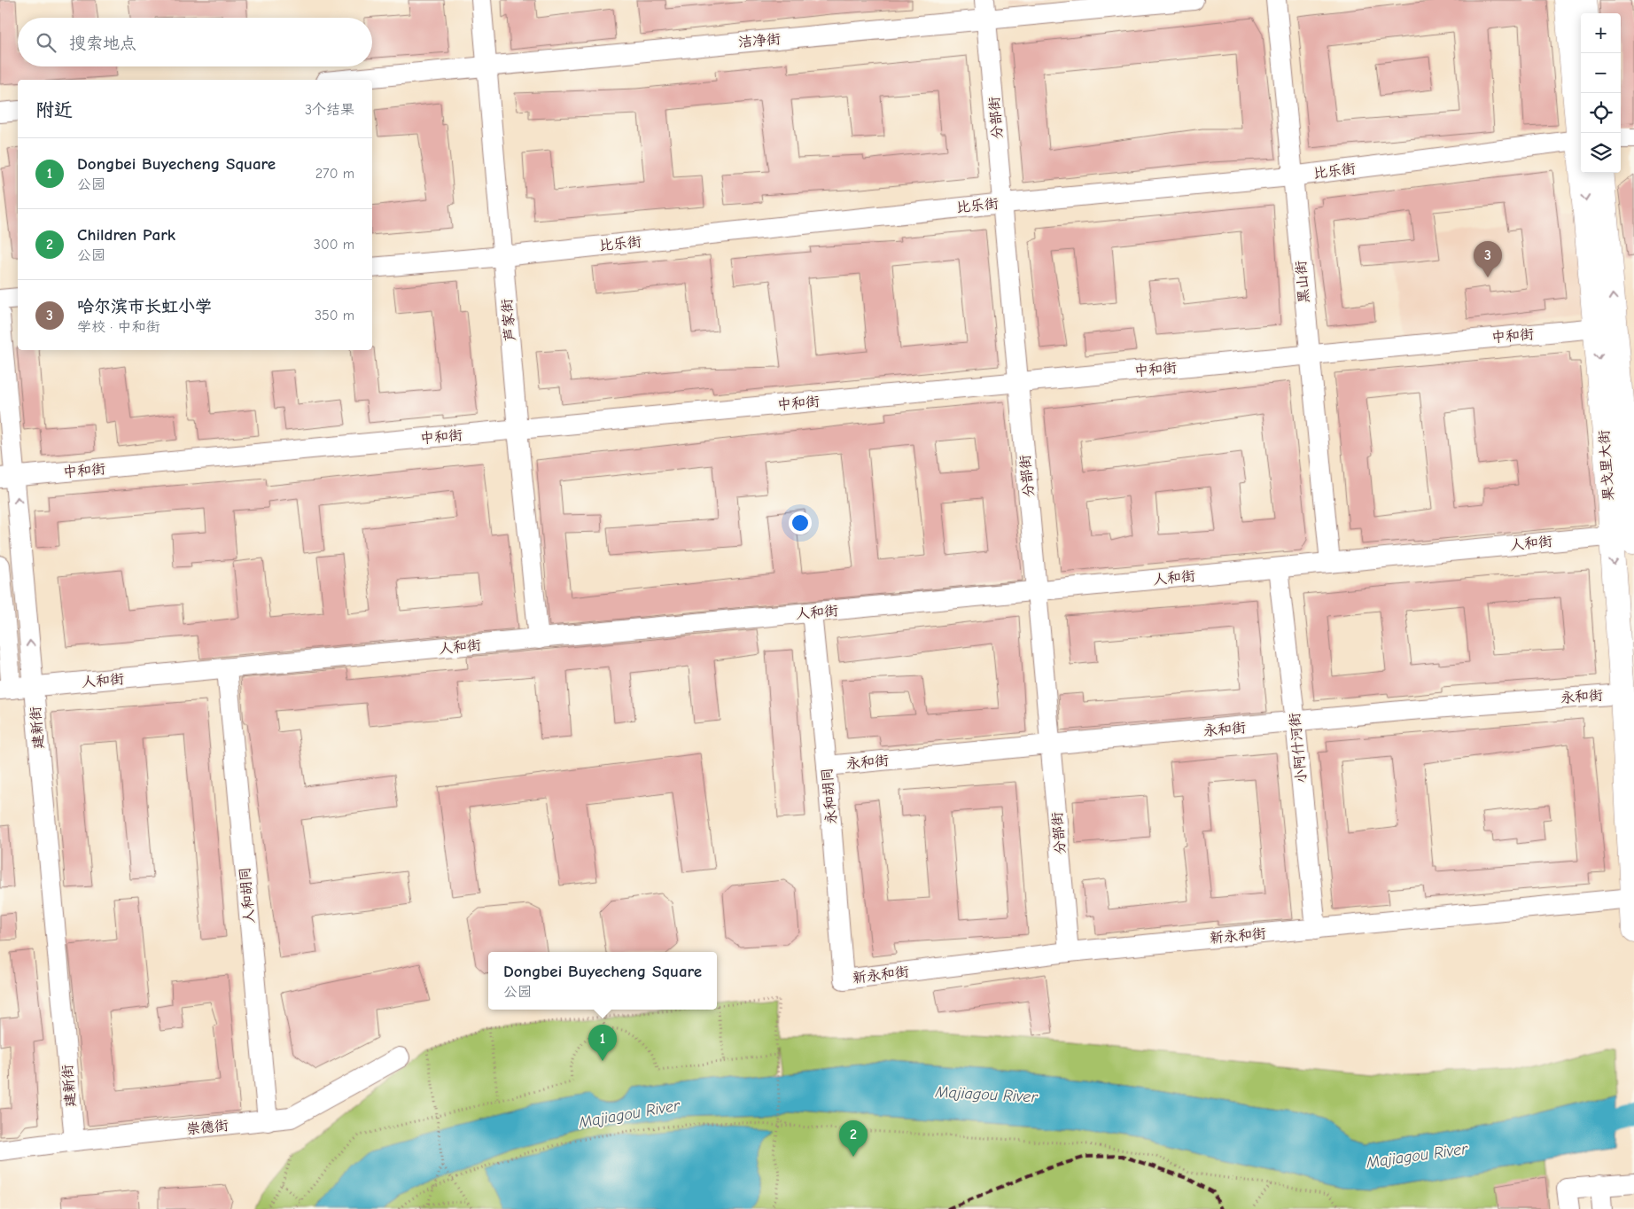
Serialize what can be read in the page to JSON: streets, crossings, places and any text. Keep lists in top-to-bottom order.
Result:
{
  "streets": {
    "main road": ["果戈里大街"],
    "street": [
      "洁净街",
      "分部街",
      "比乐街",
      "黑山街",
      "芦家街",
      "中和街",
      "人和街",
      "永和街",
      "建新街",
      "小阿什河街",
      "永和胡同",
      "人和胡同",
      "新永和街",
      "崇德街"
    ]
  },
  "crossings": [
    ["洁净街", "分部街"],
    ["洁净街", "芦家街"],
    ["分部街", "比乐街"],
    ["分部街", "中和街"],
    ["分部街", "人和街"],
    ["分部街", "永和街"],
    ["分部街", "新永和街"],
    ["比乐街", "黑山街"],
    ["比乐街", "芦家街"],
    ["黑山街", "中和街"],
    ["黑山街", "人和街"],
    ["芦家街", "中和街"],
    ["芦家街", "人和街"],
    ["中和街", "果戈里大街"],
    ["中和街", "建新街"],
    ["果戈里大街", "人和街"],
    ["果戈里大街", "永和街"],
    ["果戈里大街", "新永和街"],
    ["人和街", "建新街"],
    ["人和街", "小阿什河街"],
    ["人和街", "永和胡同"],
    ["人和街", "人和胡同"],
    ["永和街", "小阿什河街"],
    ["永和街", "永和胡同"],
    ["建新街", "崇德街"],
    ["小阿什河街", "新永和街"],
    ["永和胡同", "新永和街"],
    ["人和胡同", "崇德街"]
  ],
  "water": ["Majiagou River"],
  "page": {
    "map_buttons": ["+", "−"],
    "search": "搜索地点",
    "heading": ["附近", "3个结果"],
    "list": [
      {
        "mark": "1",
        "name": "Dongbei Buyecheng Square",
        "note": "公园",
        "value": "270 m"
      },
      {
        "mark": "2",
        "name": "Children Park",
        "note": "公园",
        "value": "300 m"
      },
      {
        "mark": "3",
        "name": "哈尔滨市长虹小学",
        "note": "学校 · 中和街",
        "value": "350 m"
      }
    ],
    "pins": ["3", "1", "2"],
    "popup": ["Dongbei Buyecheng Square", "公园"]
  }
}
